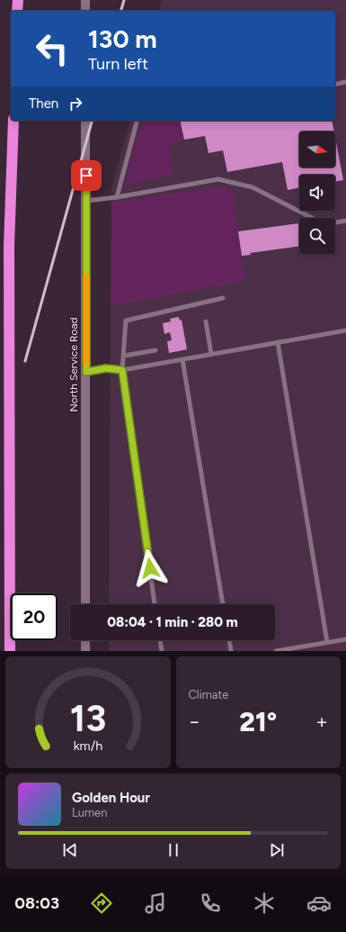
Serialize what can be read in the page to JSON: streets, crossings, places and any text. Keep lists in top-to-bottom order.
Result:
{
  "streets": {
    "street": ["North Service Road"]
  },
  "north": "right",
  "page": {
    "turn": ["130 m", "Turn left"],
    "then": "Then",
    "limit": "20",
    "trip": "08:04 · 1 min · 280 m",
    "tile": "Climate",
    "heat": ["−", "21°", "+"],
    "song": ["Golden Hour", "Lumen"],
    "tabs": "08:03",
    "gauge": ["13", "km/h"]
  }
}
